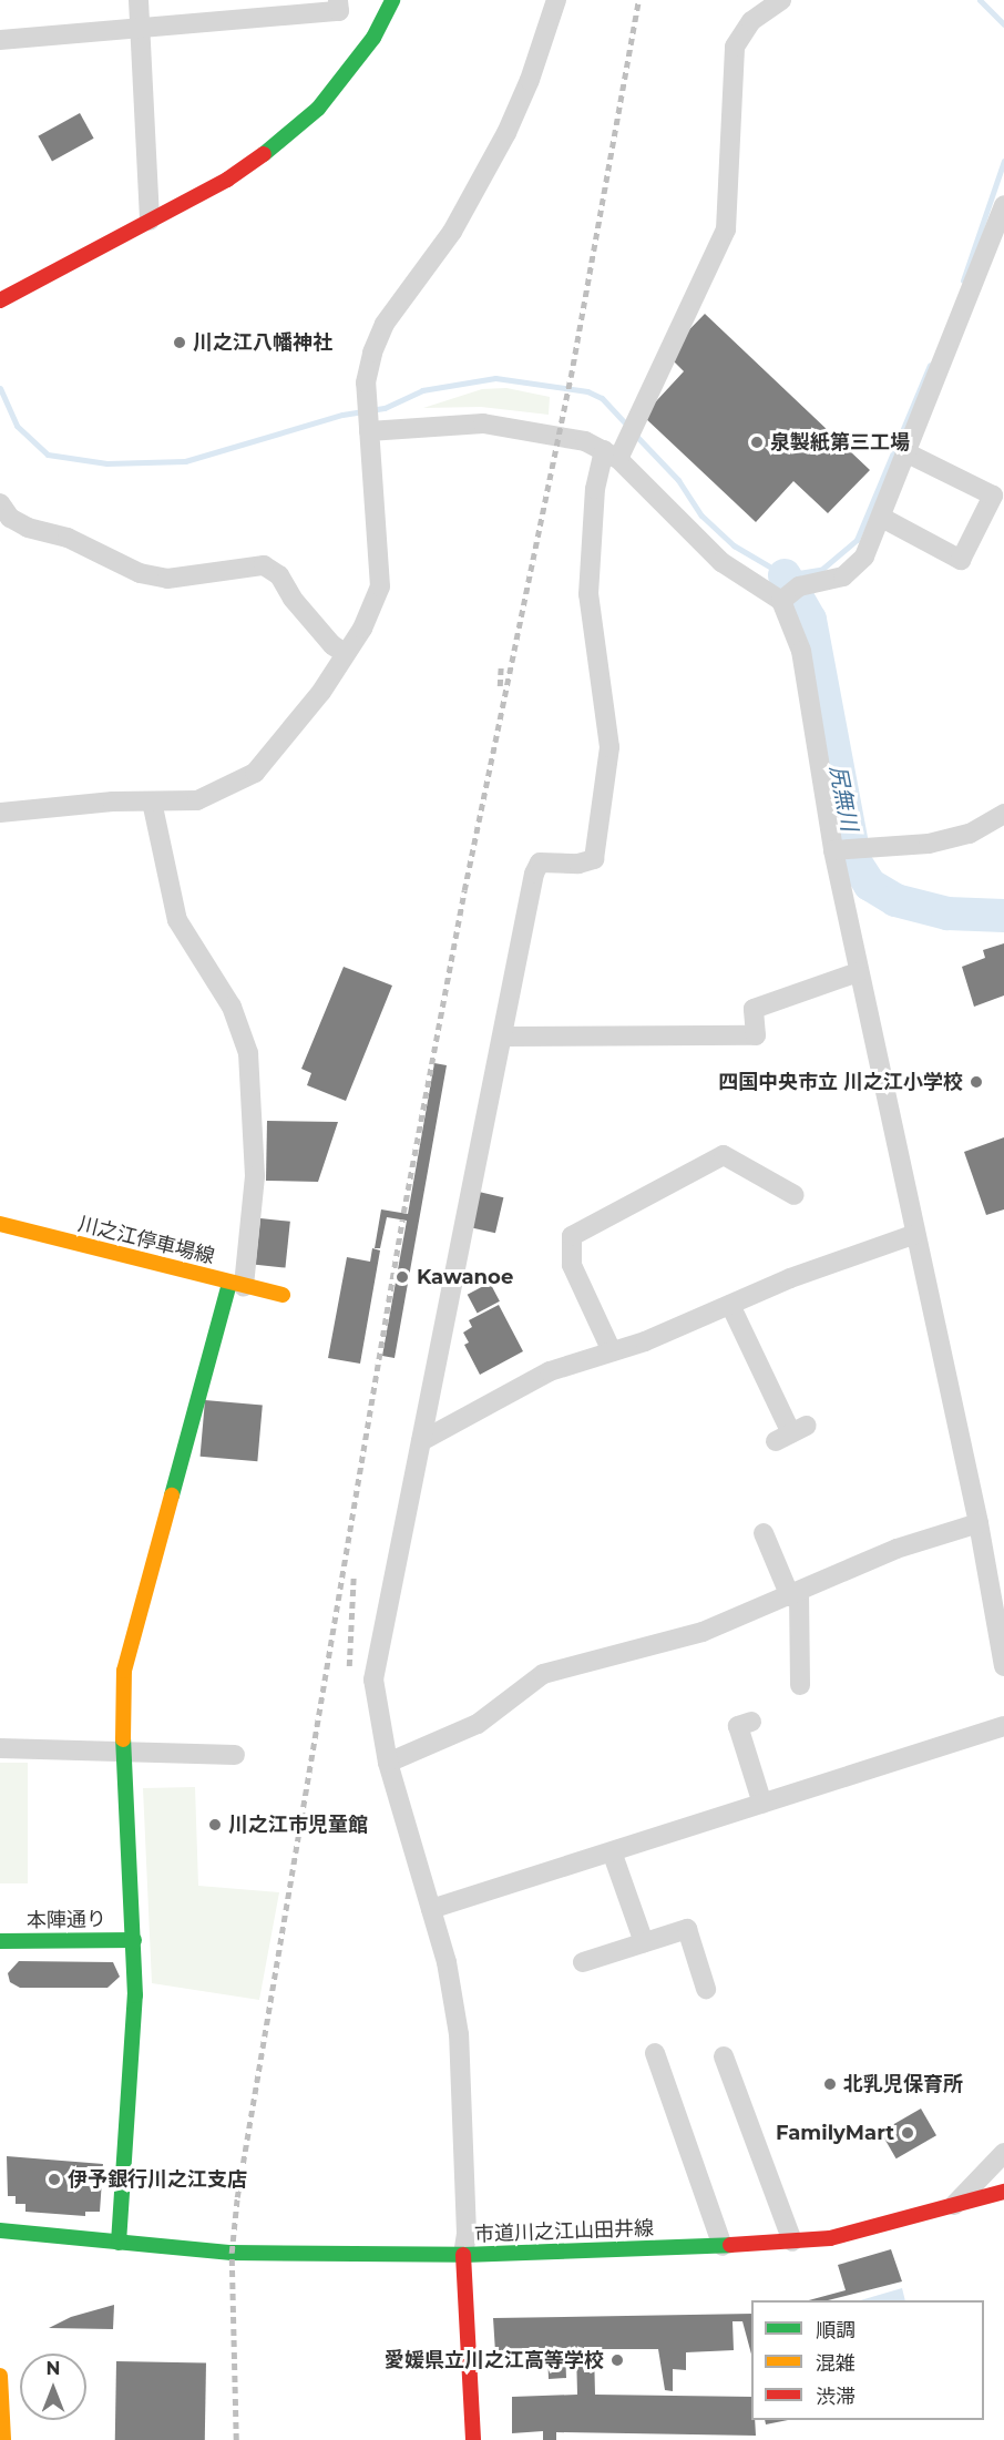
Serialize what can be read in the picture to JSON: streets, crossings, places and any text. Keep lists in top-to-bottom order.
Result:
{
  "streets": {
    "main road": ["川之江停車場線", "本陣通り", "市道川之江山田井線"]
  },
  "water": ["尻無川"],
  "places": [
    "川之江八幡神社",
    "泉製紙第三工場",
    "四国中央市立 川之江小学校",
    "Kawanoe",
    "川之江市児童館",
    "北乳児保育所",
    "FamilyMart",
    "伊予銀行川之江支店",
    "愛媛県立川之江高等学校"
  ],
  "legend": ["順調", "混雑", "渋滞"],
  "north": "top"
}
